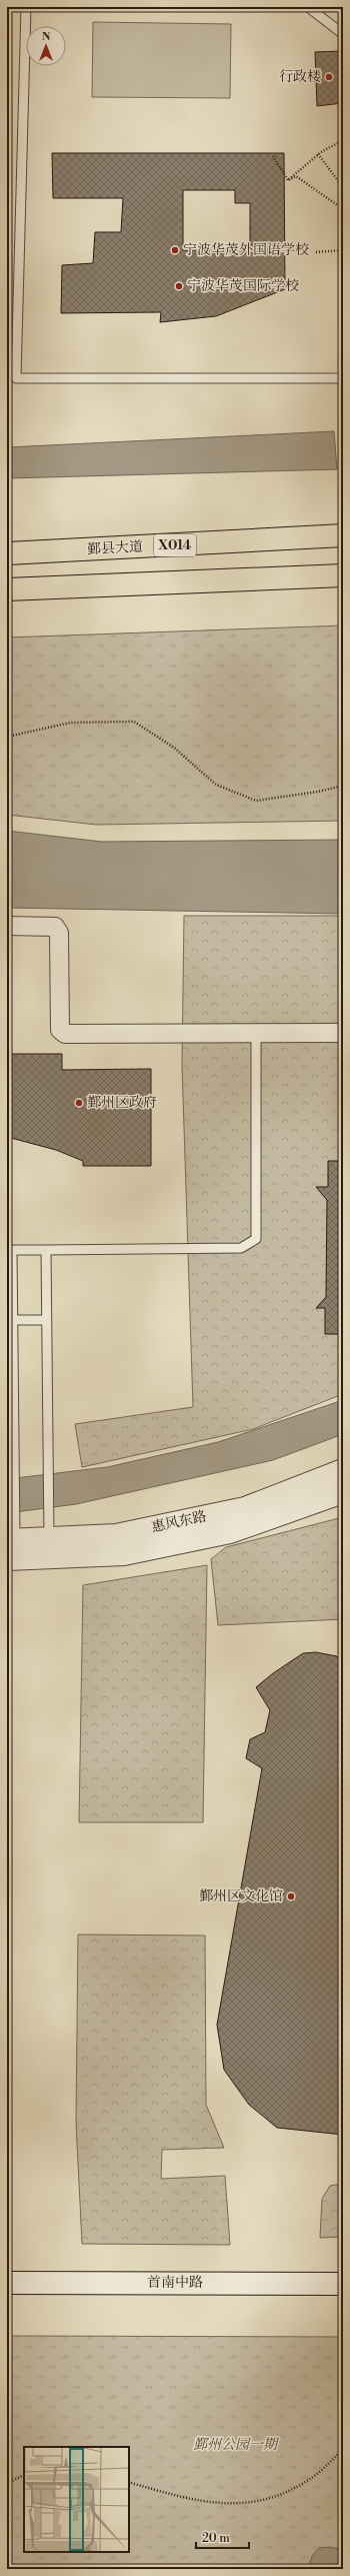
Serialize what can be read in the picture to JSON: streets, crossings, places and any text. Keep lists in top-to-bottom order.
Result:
{
  "streets": {
    "main road": ["X014", "鄞县大道"],
    "street": ["惠风东路", "首南中路"]
  },
  "parks": ["鄞州公园一期"],
  "places": [
    "行政楼",
    "宁波华茂外国语学校",
    "宁波华茂国际学校",
    "鄞州区政府",
    "鄞州区文化馆"
  ],
  "scale_bar": "20 m",
  "north": "top"
}
